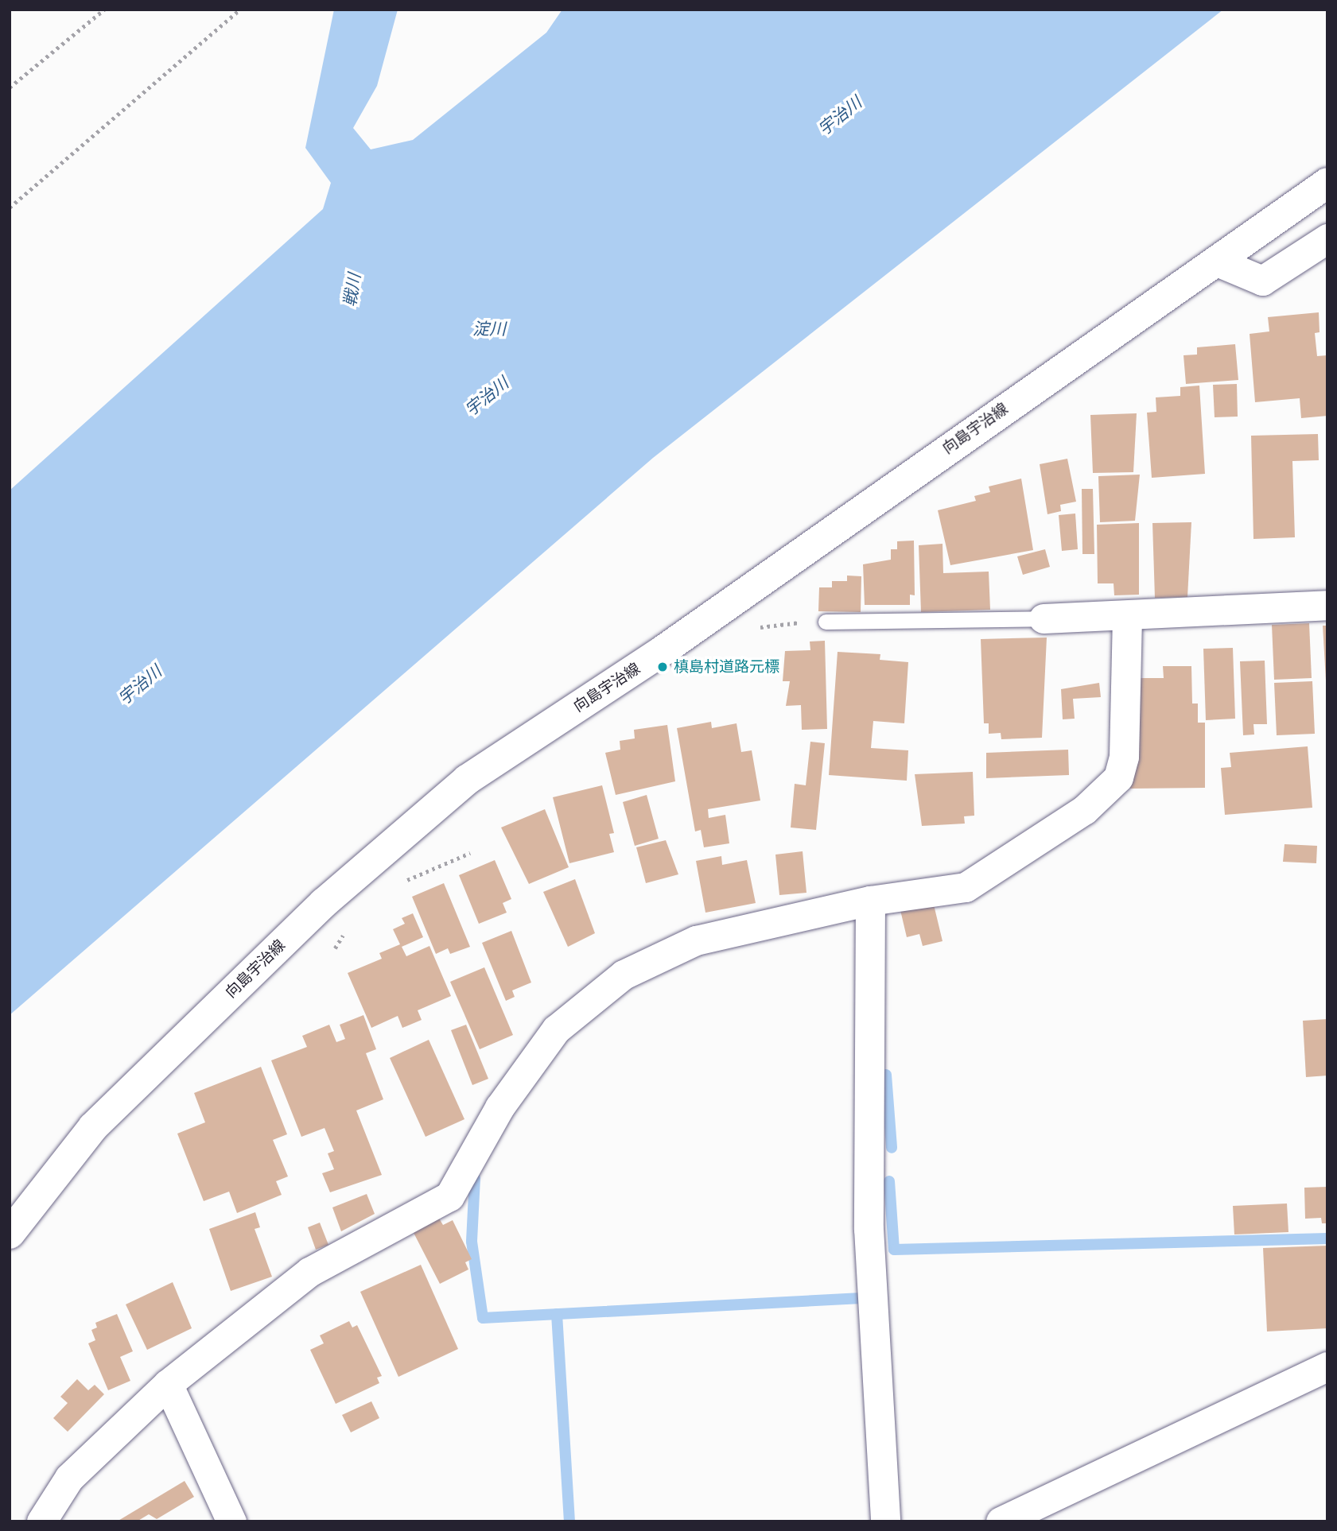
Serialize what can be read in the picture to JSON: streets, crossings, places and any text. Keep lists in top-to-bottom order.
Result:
{
  "streets": {
    "main road": ["向島宇治線"]
  },
  "water": ["宇治川", "戦川", "淀川"],
  "places": ["槙島村道路元標"]
}
